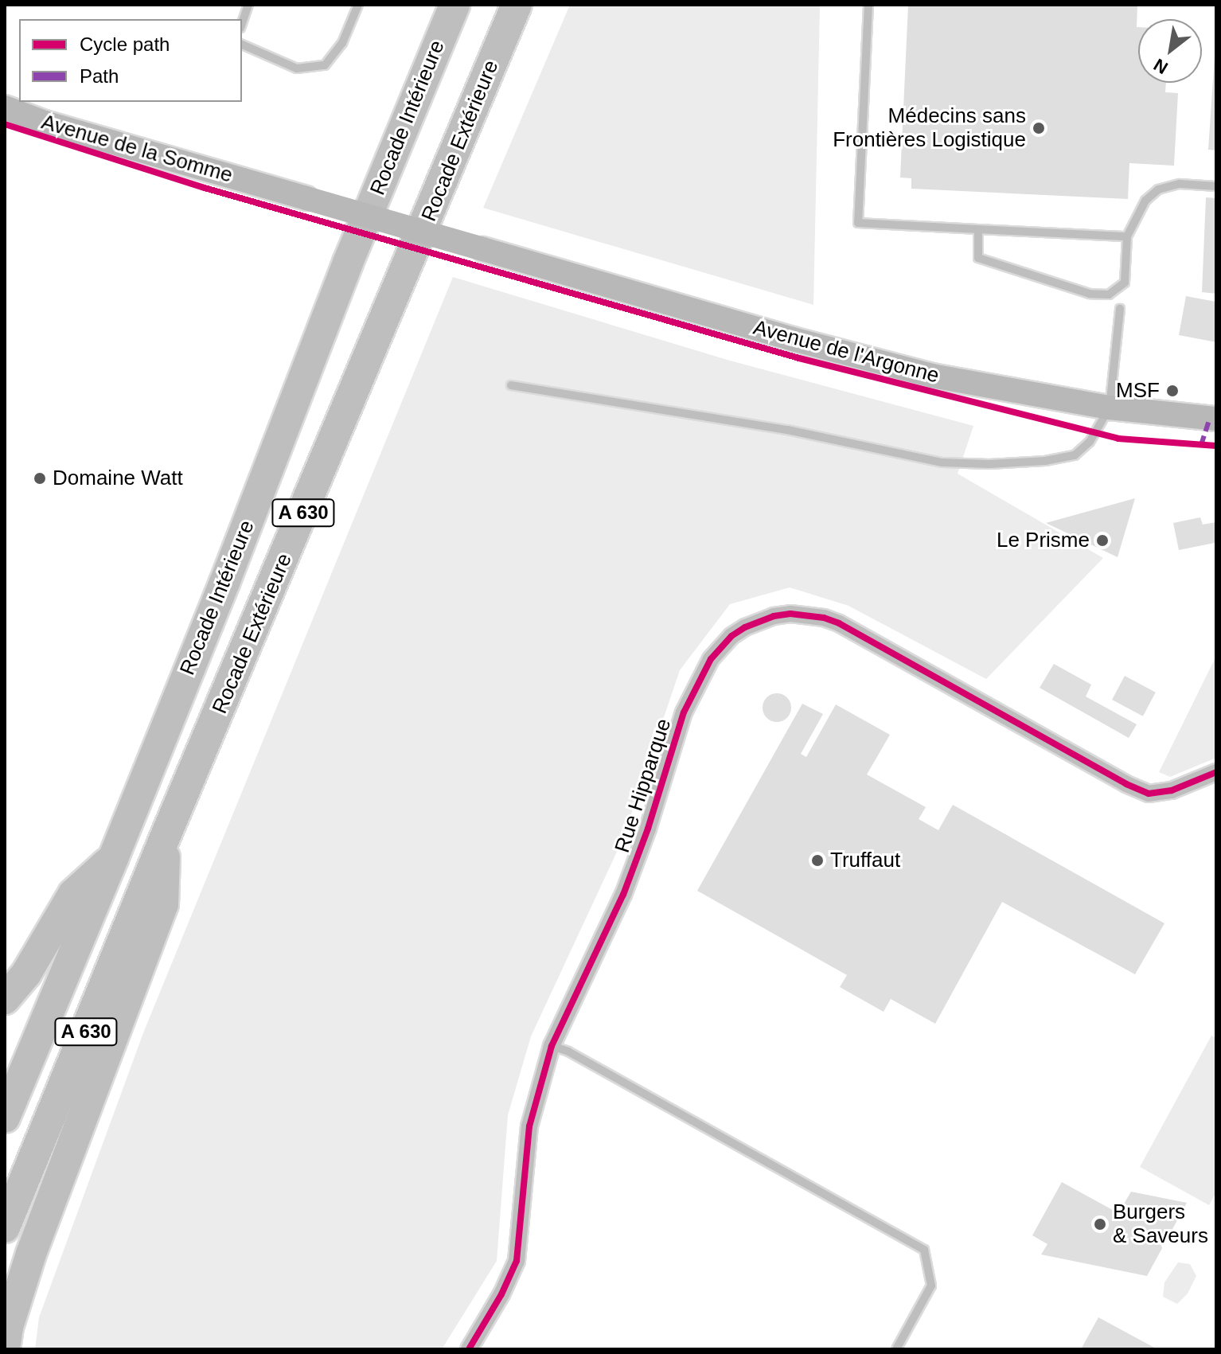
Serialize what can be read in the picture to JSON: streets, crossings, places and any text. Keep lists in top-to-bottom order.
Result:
{
  "streets": {
    "highway": ["Rocade Intérieure", "Rocade Extérieure", "A 630"],
    "main road": ["Avenue de la Somme", "Avenue de l'Argonne"],
    "street": ["Rue Hipparque"]
  },
  "crossings": [
    ["Avenue de la Somme", "Avenue de l'Argonne"]
  ],
  "places": [
    "Médecins sans Frontières Logistique",
    "MSF",
    "Domaine Watt",
    "Le Prisme",
    "Truffaut",
    "Burgers & Saveurs"
  ],
  "legend": ["Cycle path", "Path"],
  "north": "bottom left"
}
